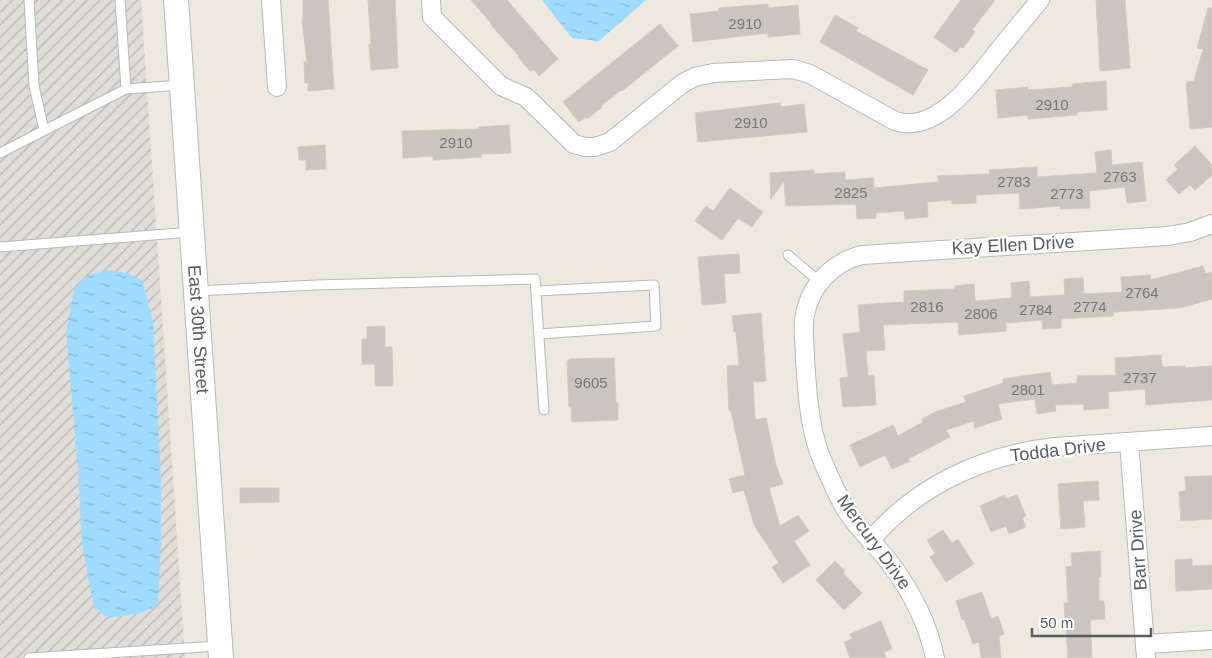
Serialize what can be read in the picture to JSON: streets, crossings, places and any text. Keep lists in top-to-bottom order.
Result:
{
  "streets": {
    "main road": ["East 30th Street"],
    "street": [
      "Kay Ellen Drive",
      "Todda Drive",
      "Mercury Drive",
      "Barr Drive"
    ]
  },
  "crossings": [
    ["Kay Ellen Drive", "Mercury Drive"],
    ["Todda Drive", "Mercury Drive"],
    ["Todda Drive", "Barr Drive"]
  ],
  "house_numbers": [
    "2910",
    "2910",
    "2910",
    "2910",
    "2763",
    "2783",
    "2825",
    "2773",
    "2764",
    "2816",
    "2774",
    "2784",
    "2806",
    "2737",
    "9605",
    "2801"
  ],
  "scale_bar": "50 m"
}
